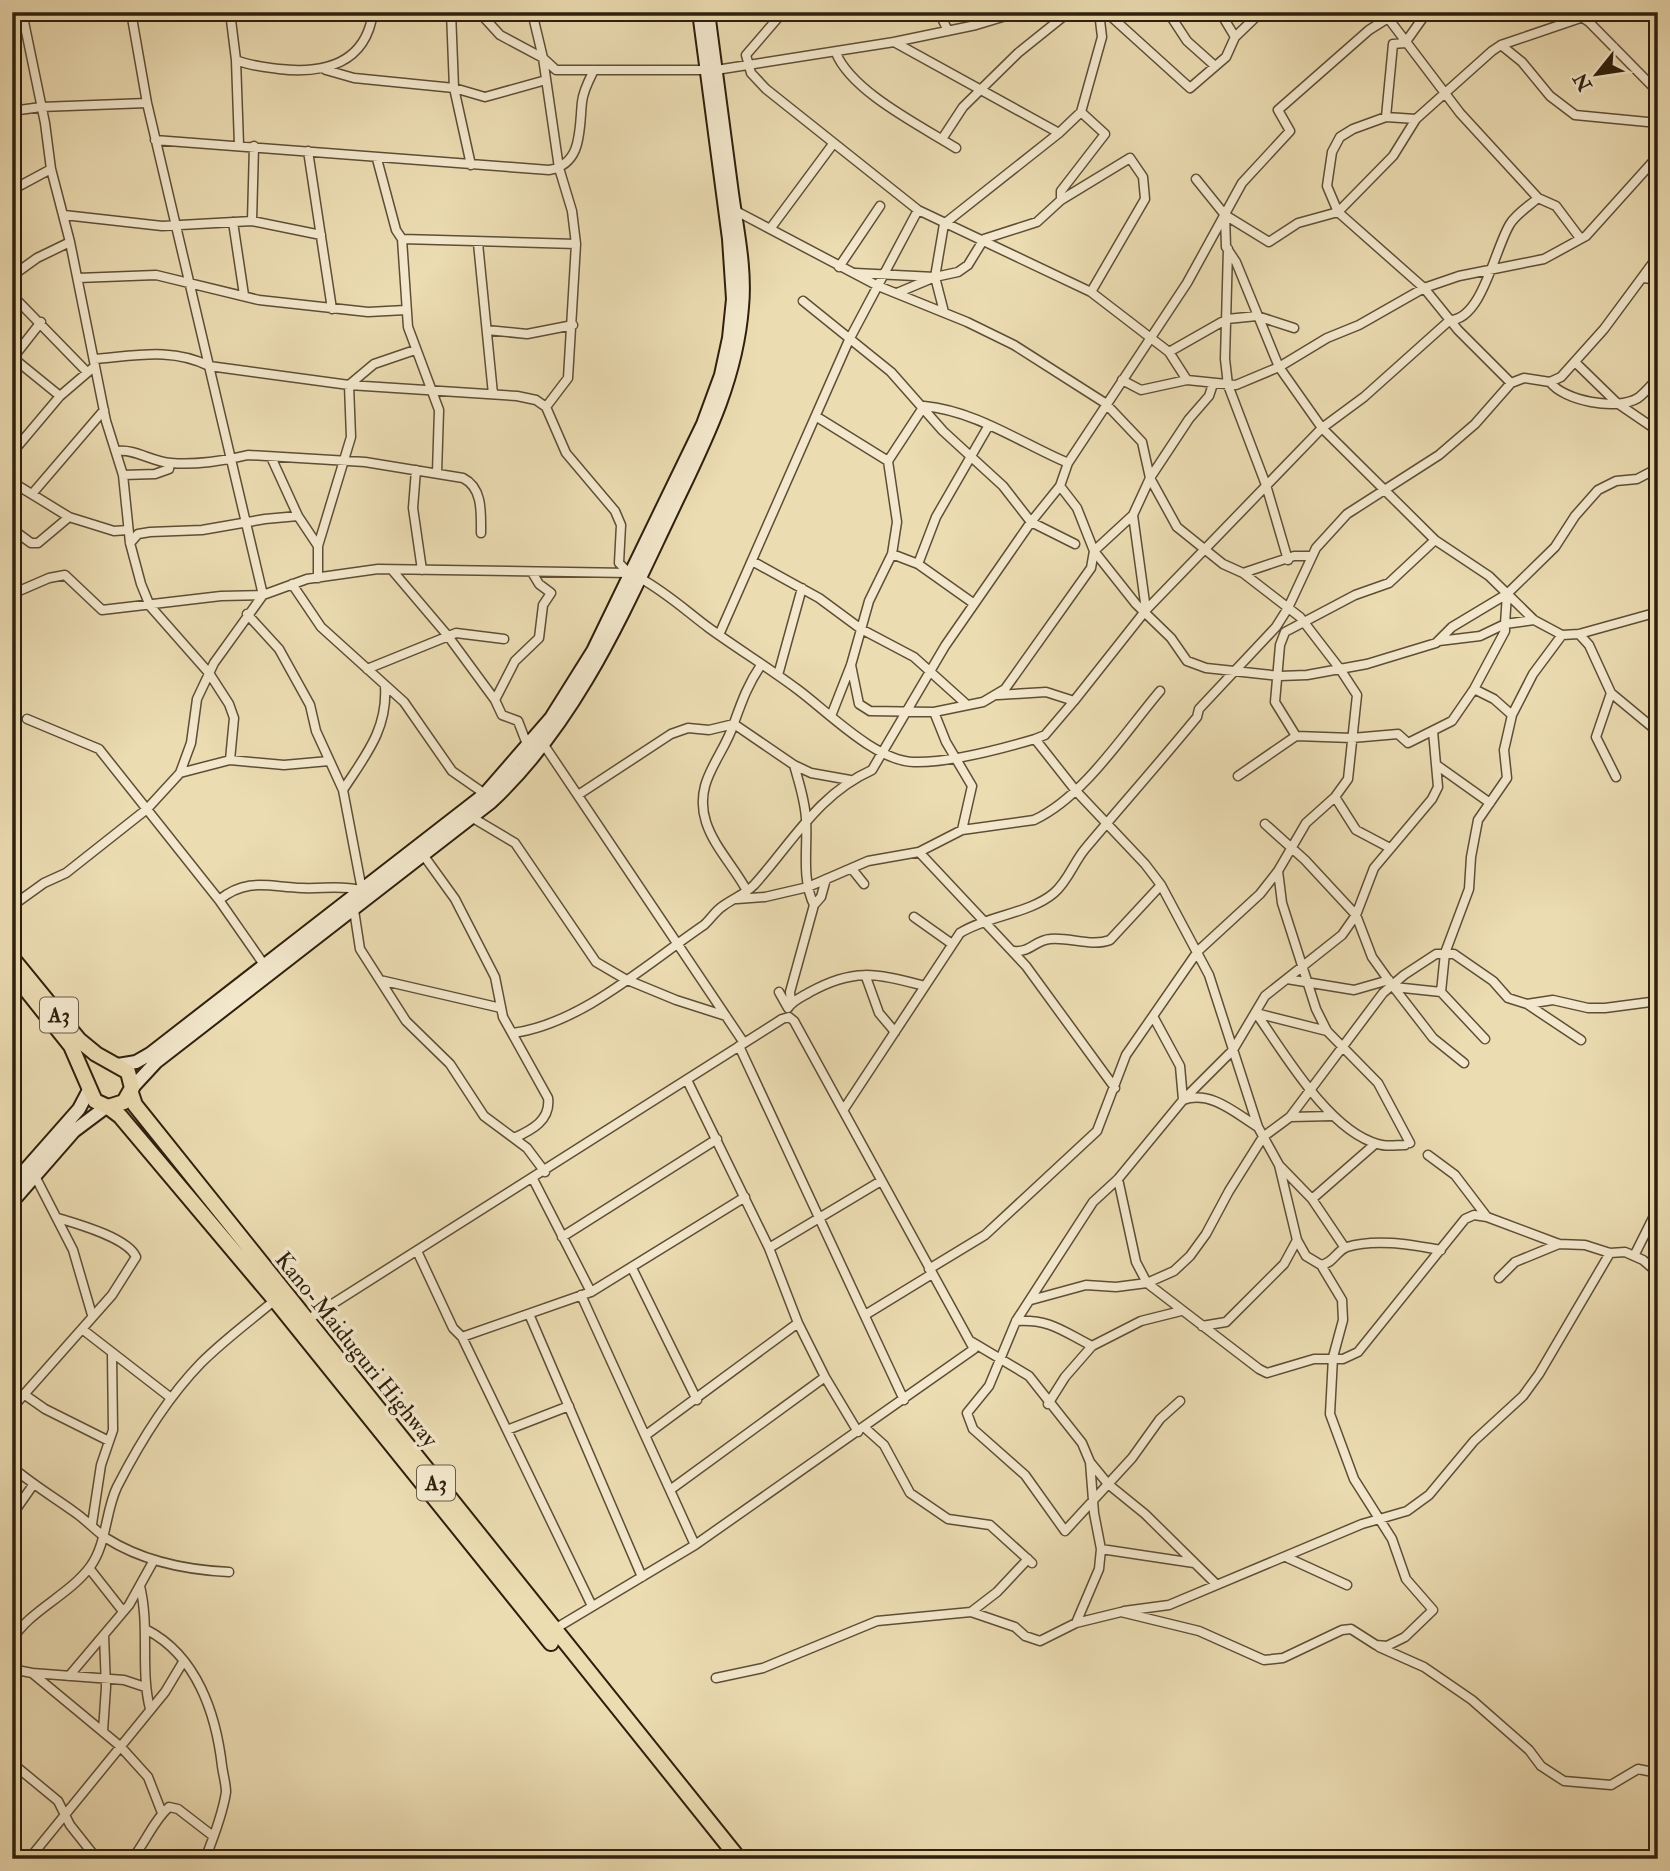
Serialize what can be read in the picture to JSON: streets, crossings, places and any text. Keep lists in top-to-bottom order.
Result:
{
  "streets": {
    "highway": ["A3", "Kano-Maiduguri Highway"]
  },
  "crossings": [
    ["A3", "Kano-Maiduguri Highway"]
  ],
  "north": "bottom left"
}
